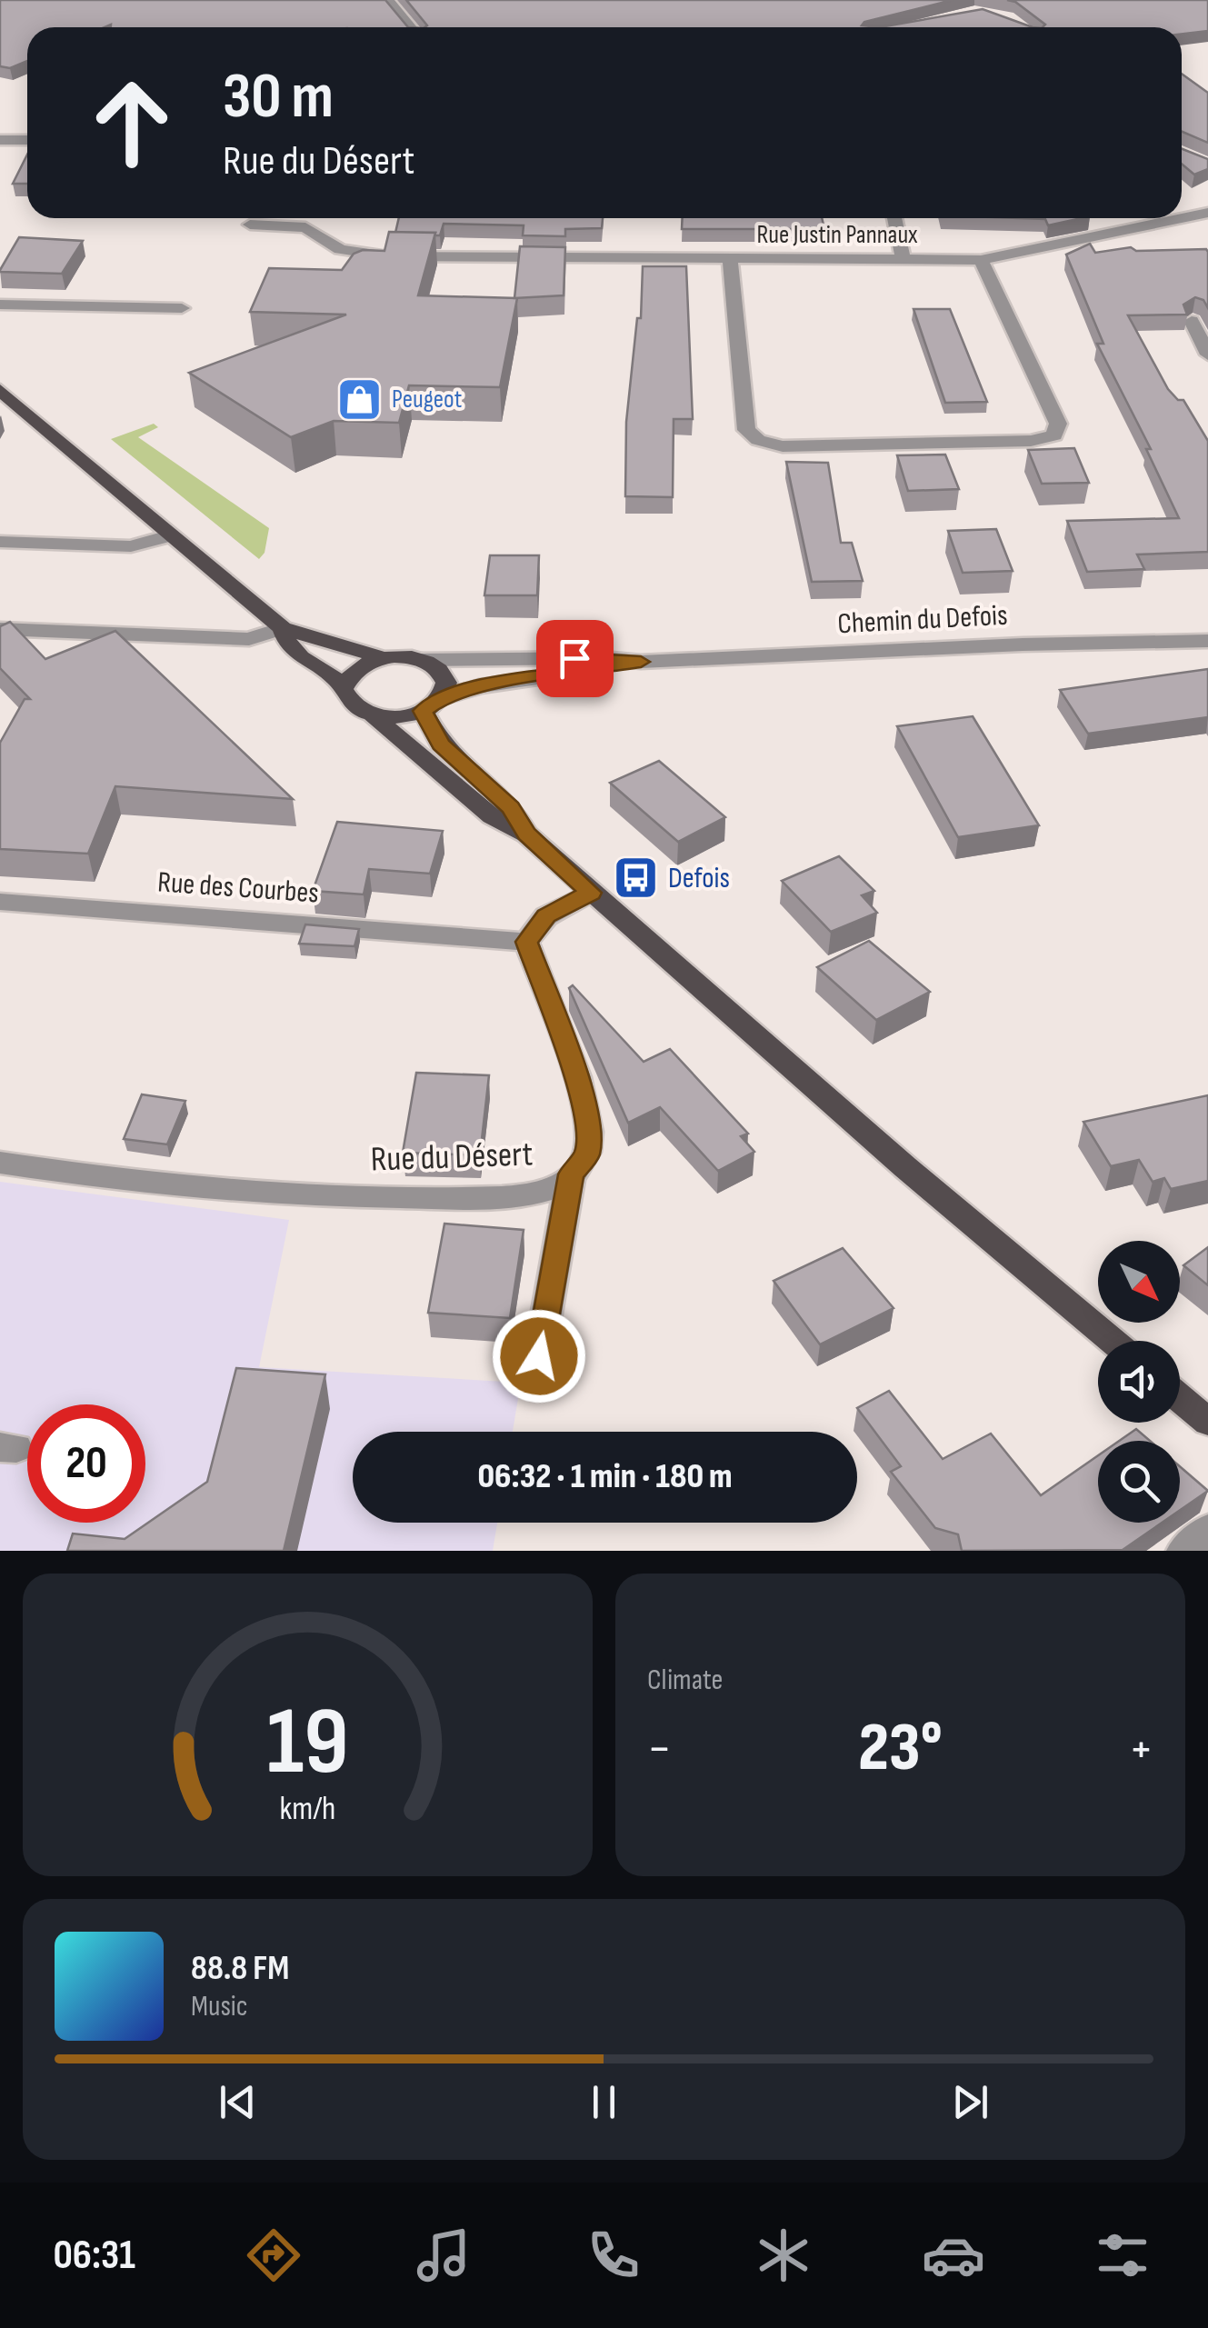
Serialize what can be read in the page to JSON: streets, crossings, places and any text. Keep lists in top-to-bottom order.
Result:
{
  "streets": {
    "street": [
      "Rue Justin Pannaux",
      "Chemin du Defois",
      "Rue des Courbes",
      "Rue du Désert"
    ]
  },
  "crossings": [
    ["Rue des Courbes", "Rue du Désert"]
  ],
  "places": {
    "shop": ["Peugeot"],
    "bus stop": ["Defois"]
  },
  "north": "bottom right",
  "page": {
    "turn": ["30 m", "Rue du Désert"],
    "limit": "20",
    "trip": "06:32 · 1 min · 180 m",
    "tile": "Climate",
    "heat": ["−", "23°", "+"],
    "song": ["88.8 FM", "Music"],
    "tabs": "06:31",
    "gauge": ["19", "km/h"]
  }
}
